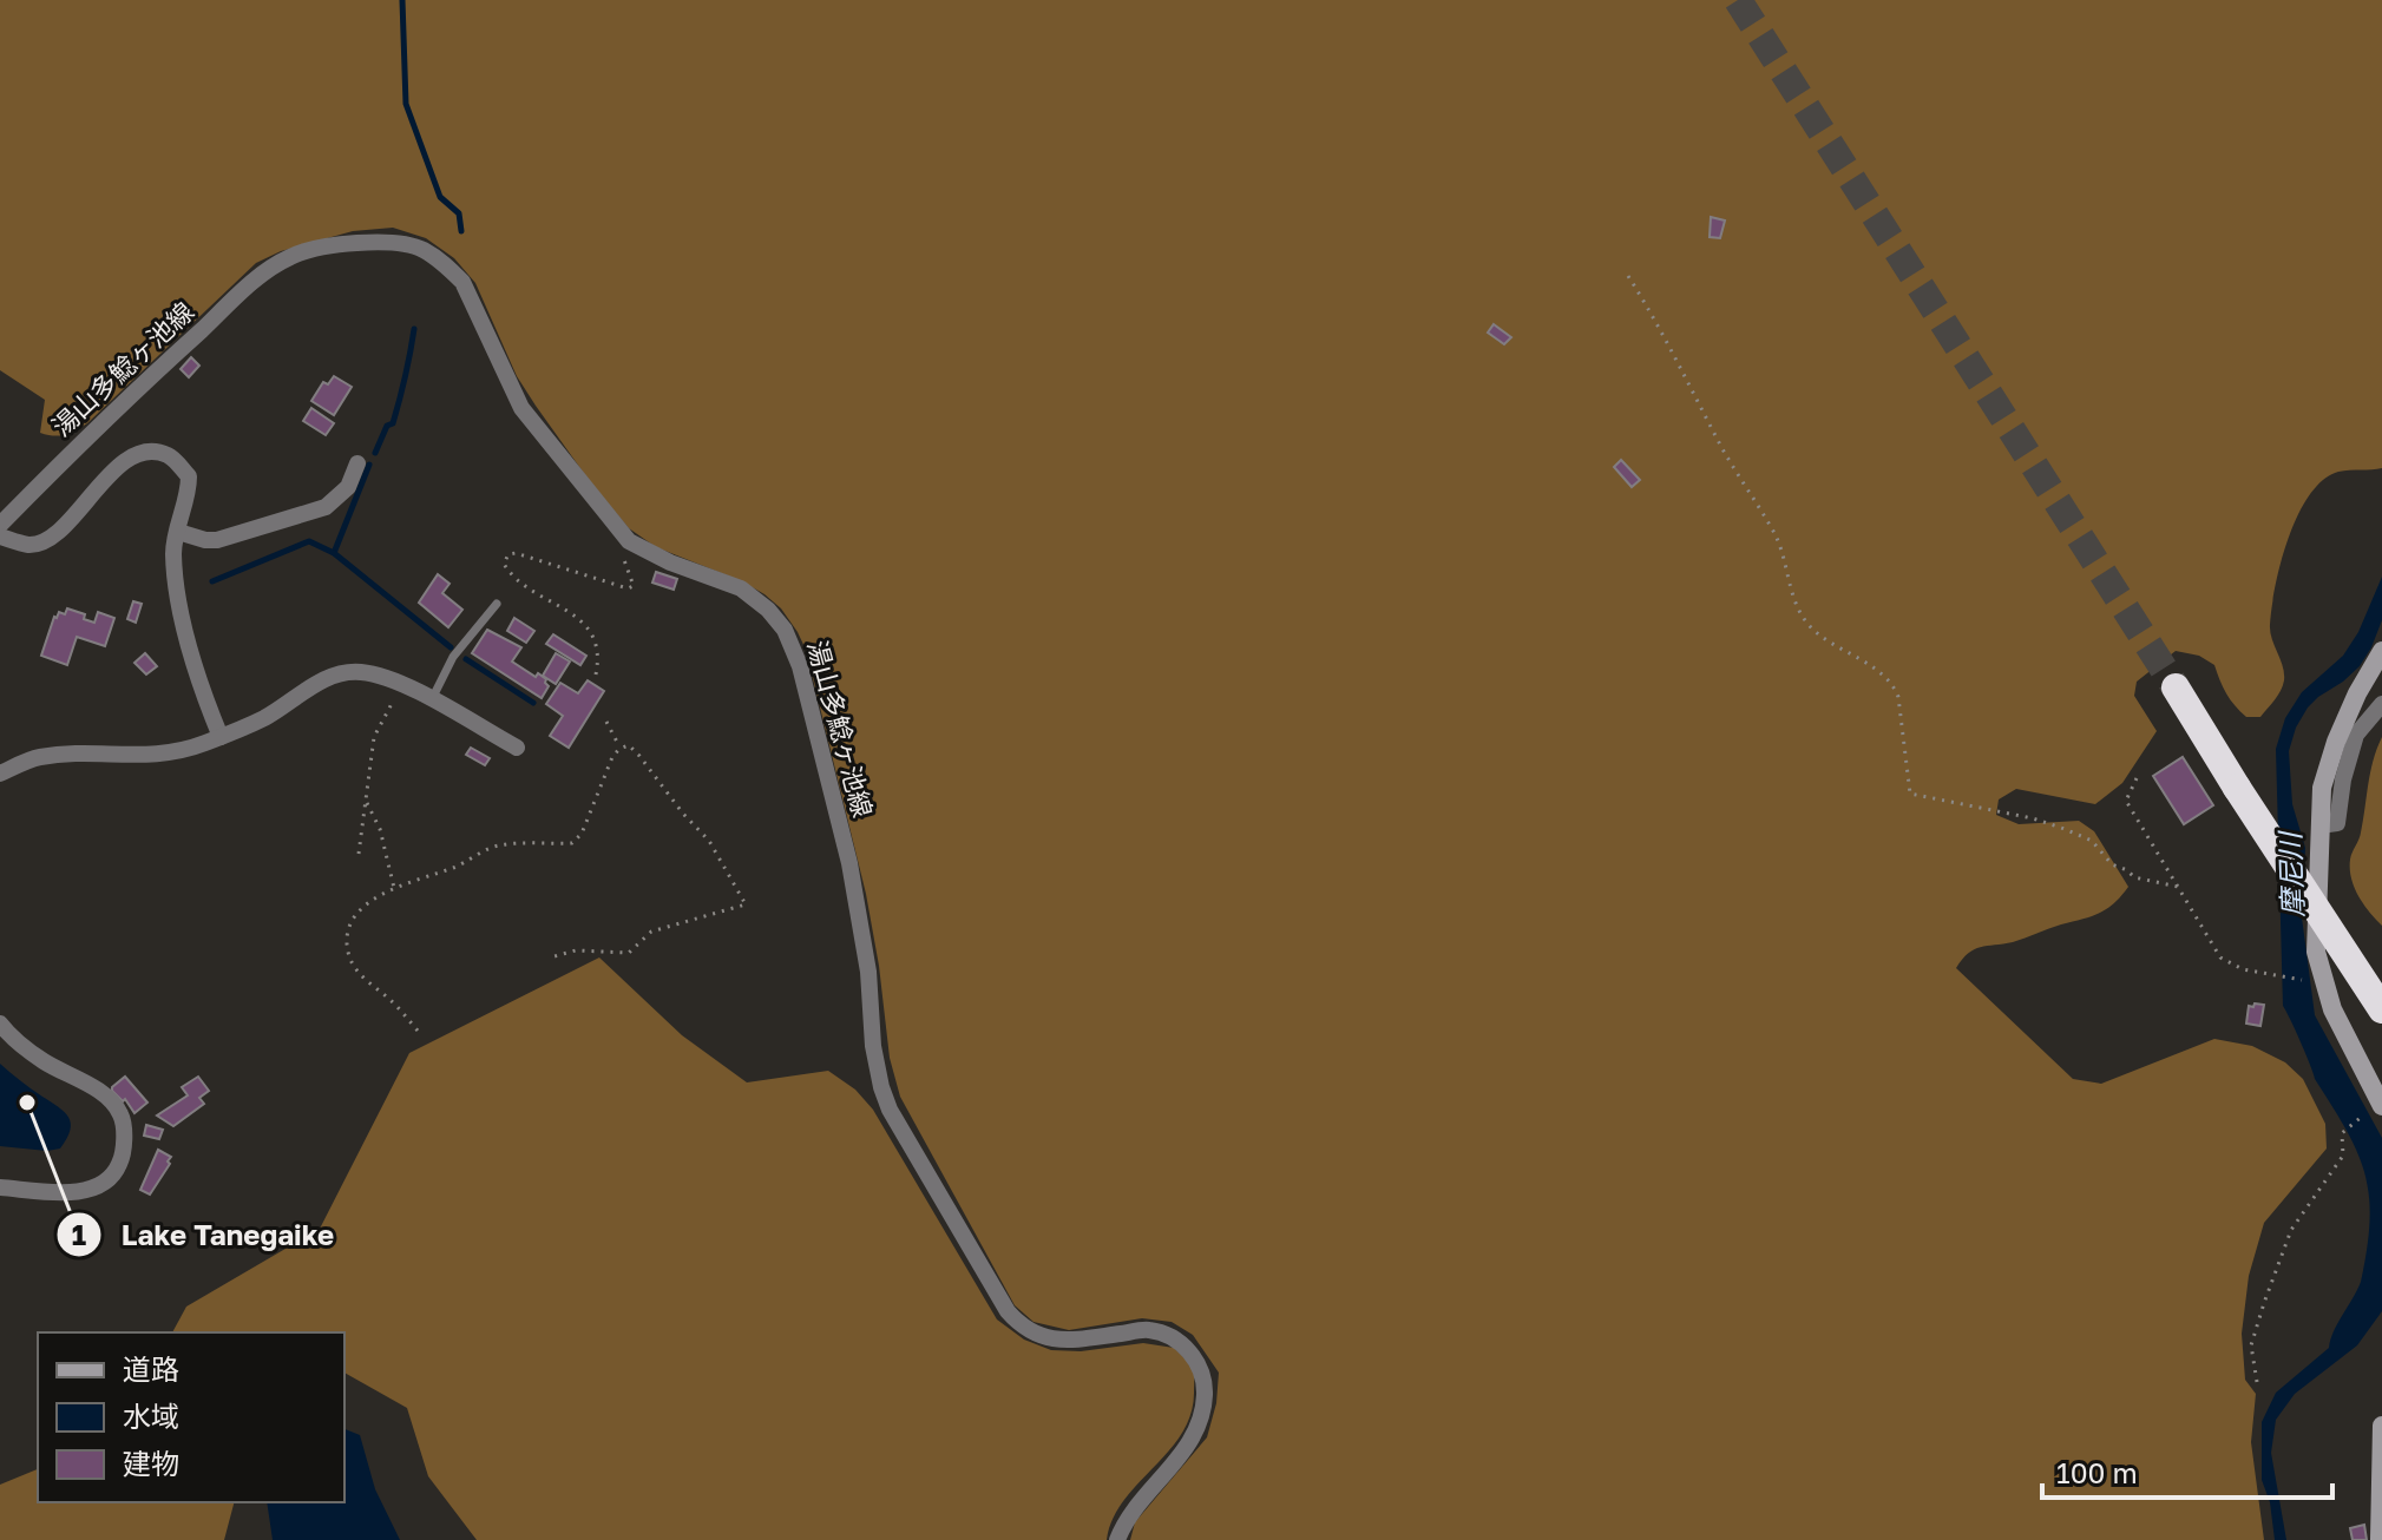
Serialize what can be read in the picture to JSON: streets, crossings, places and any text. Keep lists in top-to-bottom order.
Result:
{
  "streets": {
    "street": ["湯山多鯰ヶ池線"]
  },
  "water": ["摩尼川"],
  "places": ["Lake Tanegaike"],
  "legend": ["道路", "水域", "建物"],
  "scale_bar": "100 m"
}
